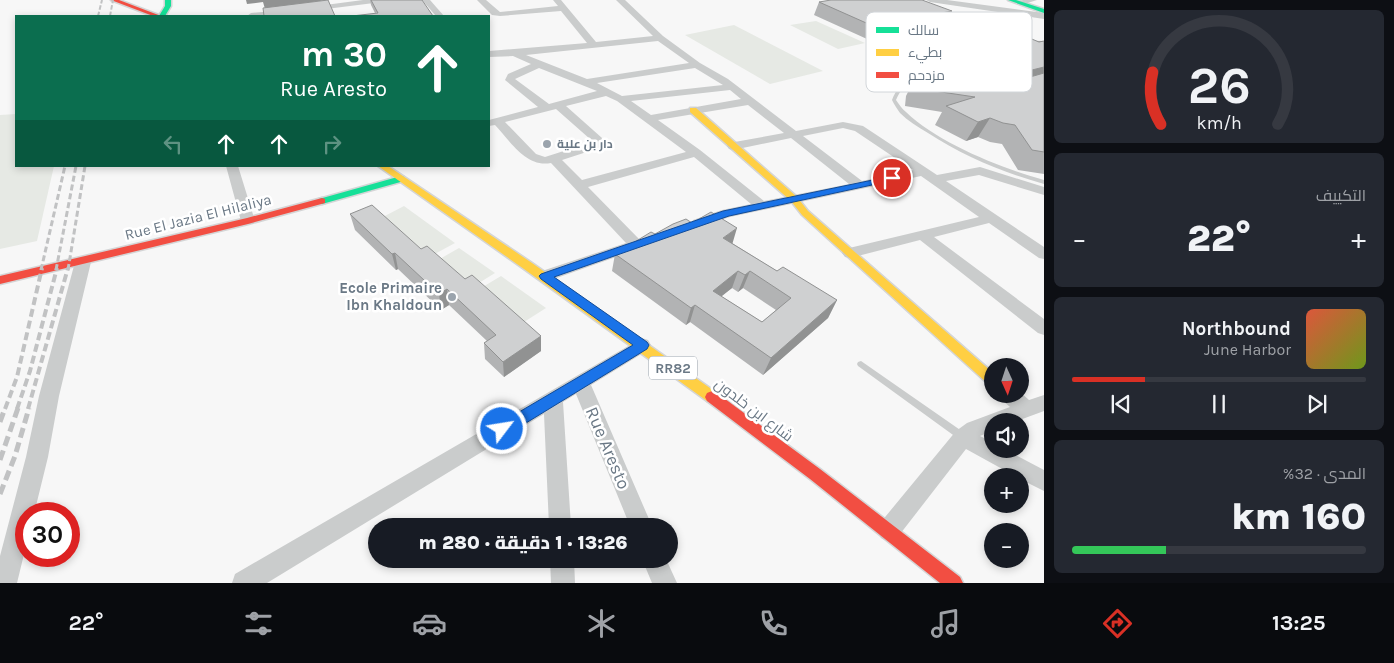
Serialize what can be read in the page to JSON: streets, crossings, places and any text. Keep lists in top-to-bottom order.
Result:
{
  "streets": {
    "street": [
      "Rue El Jazia El Hilaliya",
      "RR82",
      "شارع ابن خلدون",
      "Rue Aresto"
    ]
  },
  "crossings": [
    ["Rue El Jazia El Hilaliya", "شارع ابن خلدون"]
  ],
  "places": ["دار بن علية", "Ecole Primaire Ibn Khaldoun"],
  "legend": ["سالك", "بطيء", "مزدحم"],
  "north": "bottom",
  "page": {
    "turn": ["30 m", "Rue Aresto"],
    "tile": [
      "التكييف",
      ["المدى · 32%", "160 km"]
    ],
    "heat": ["−", "22°", "+"],
    "song": ["Northbound", "June Harbor"],
    "map_buttons": ["+", "−"],
    "limit": "30",
    "trip": "13:26 · 1 دقيقة · 280 m",
    "tabs": ["13:25", "22°"],
    "gauge": ["26", "km/h"]
  }
}
